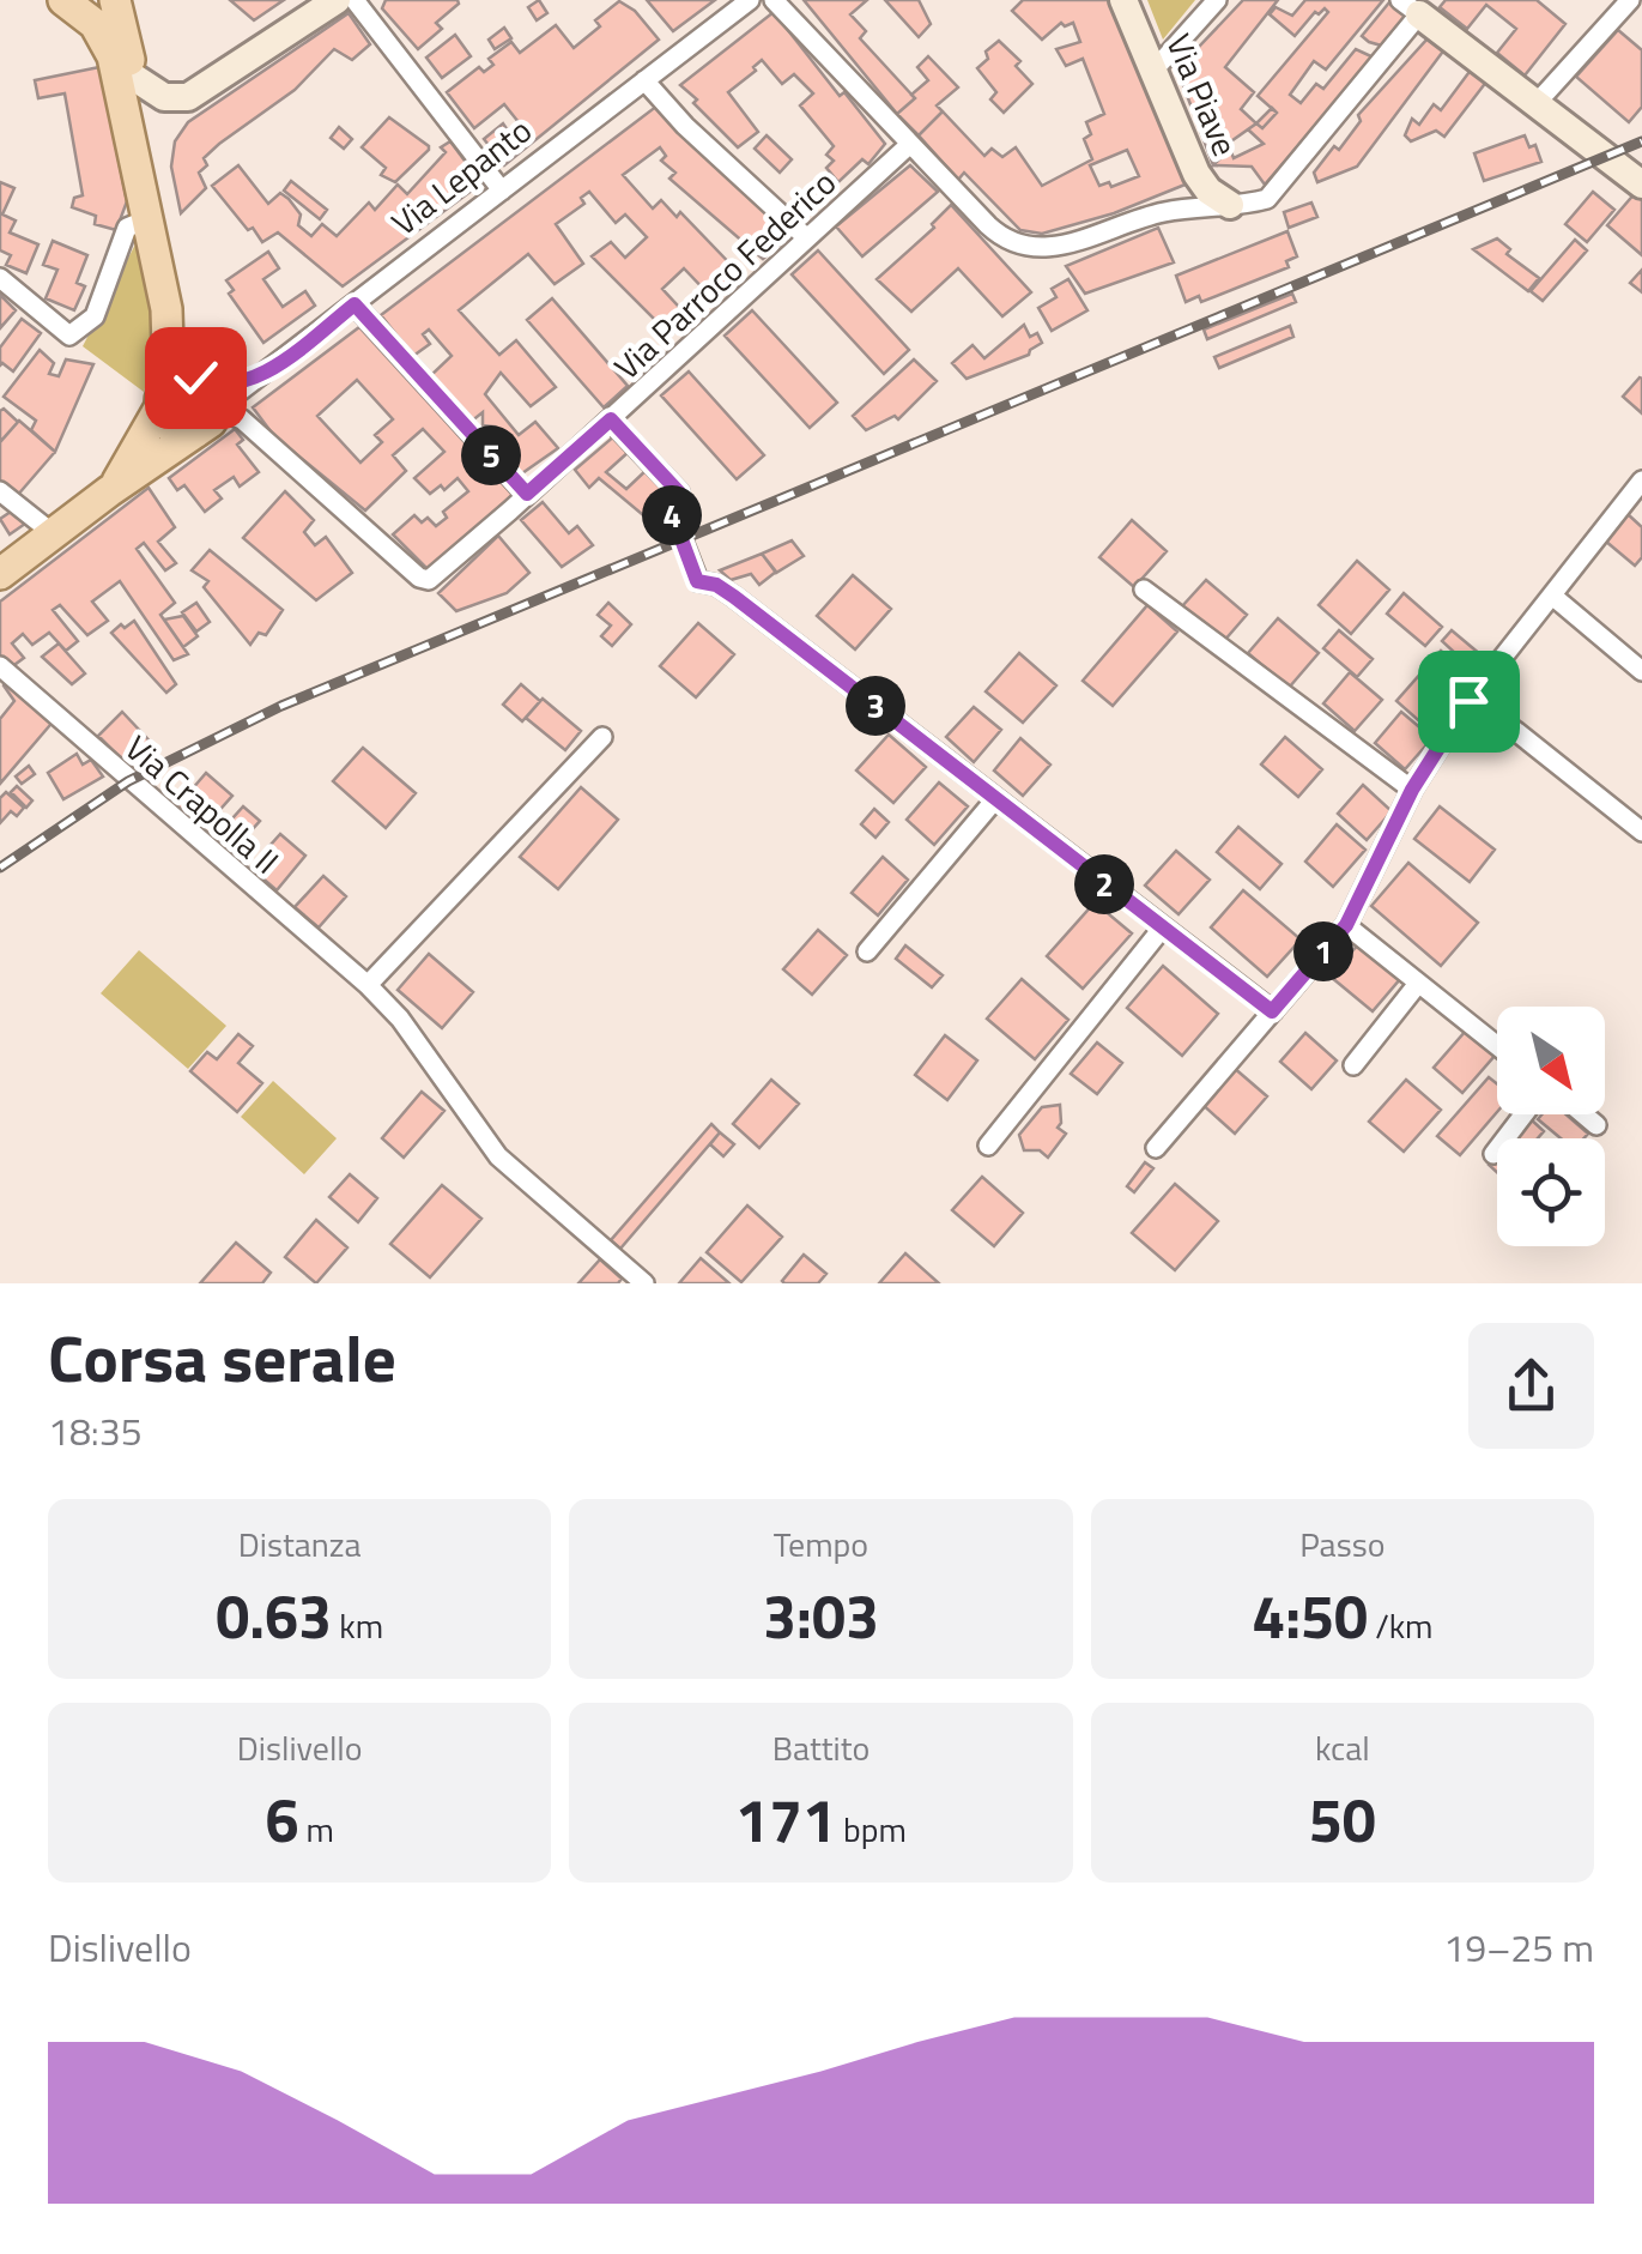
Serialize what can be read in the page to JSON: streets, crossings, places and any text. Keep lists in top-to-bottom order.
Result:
{
  "streets": {
    "street": [
      "Via Piave",
      "Via Lepanto",
      "Via Parroco Federico",
      "Via Crapolla II"
    ]
  },
  "crossings": [
    ["Via Lepanto", "Via Parroco Federico"]
  ],
  "north": "bottom right",
  "page": {
    "pins": [
      "5",
      "4",
      "3",
      "2",
      "1"
    ],
    "heading": ["Corsa serale", "18:35"],
    "stats": [
      ["Distanza", "0.63 km"],
      ["Tempo", "3:03"],
      ["Passo", "4:50 /km"],
      ["Dislivello", "6 m"],
      ["Battito", "171 bpm"],
      ["kcal", "50"]
    ],
    "chart": ["Dislivello", "19–25 m"]
  }
}
